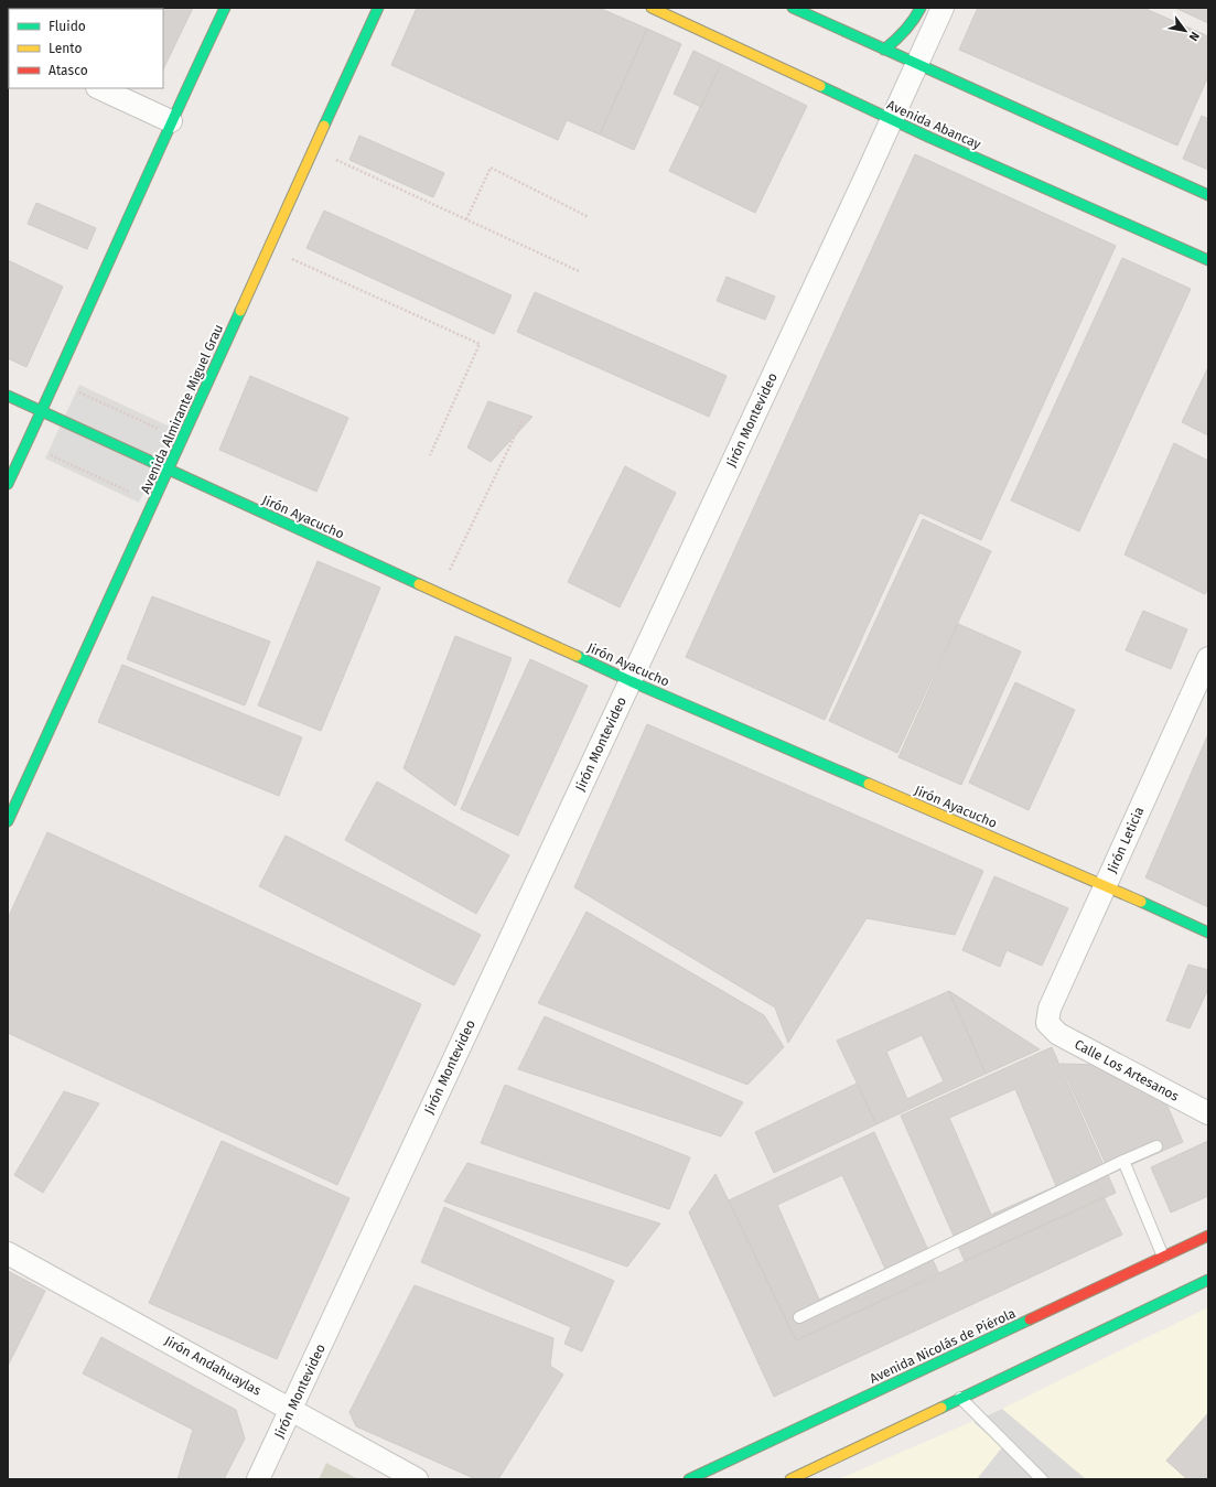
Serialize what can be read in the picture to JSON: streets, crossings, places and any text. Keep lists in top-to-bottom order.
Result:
{
  "streets": {
    "main road": [
      "Avenida Abancay",
      "Avenida Almirante Miguel Grau",
      "Jirón Ayacucho",
      "Avenida Nicolás de Piérola"
    ],
    "street": [
      "Jirón Montevideo",
      "Jirón Leticia",
      "Calle Los Artesanos",
      "Jirón Andahuaylas"
    ]
  },
  "crossings": [
    ["Avenida Abancay", "Jirón Montevideo"],
    ["Avenida Almirante Miguel Grau", "Jirón Ayacucho"],
    ["Jirón Montevideo", "Jirón Ayacucho"],
    ["Jirón Montevideo", "Jirón Andahuaylas"],
    ["Jirón Ayacucho", "Jirón Leticia"],
    ["Jirón Leticia", "Calle Los Artesanos"]
  ],
  "legend": ["Fluido", "Lento", "Atasco"],
  "north": "bottom right"
}
